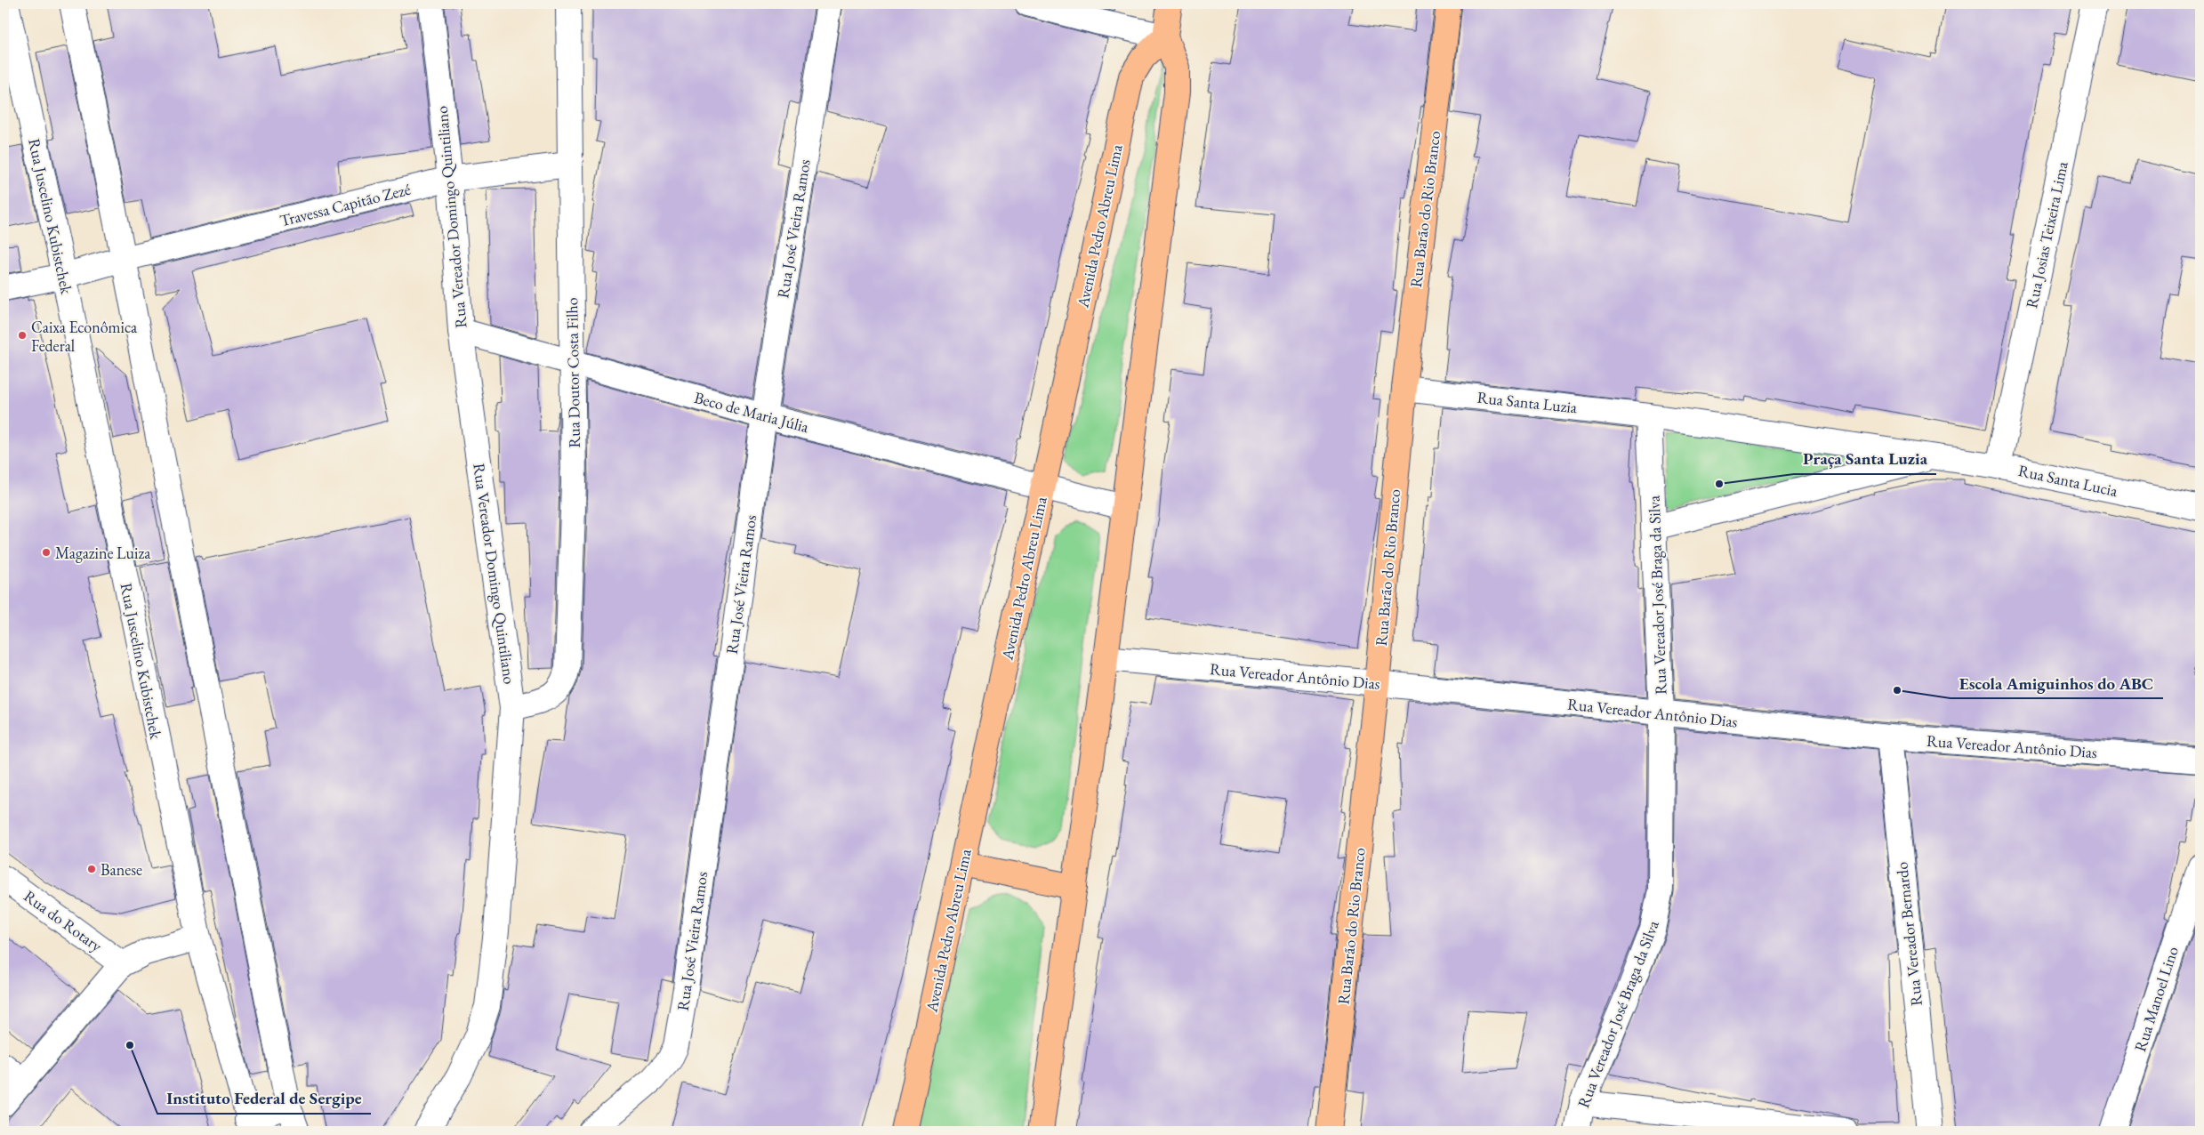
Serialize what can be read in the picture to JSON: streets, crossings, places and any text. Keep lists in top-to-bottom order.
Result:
{
  "streets": {
    "main road": ["Rua Barão do Rio Branco", "Avenida Pedro Abreu Lima"],
    "street": [
      "Travessa Capitão Zezé",
      "Rua Juscelino Kubistchek",
      "Rua Vereador Domingo Quintiliano",
      "Rua José Vieira Ramos",
      "Rua Josias Teixeira Lima",
      "Rua Doutor Costa Filho",
      "Rua Santa Luzia",
      "Beco de Maria Júlia",
      "Rua Santa Lucia",
      "Rua Vereador José Braga da Silva",
      "Rua Vereador Antônio Dias",
      "Rua do Rotary",
      "Rua Vereador Bernardo",
      "Rua Manoel Lino"
    ]
  },
  "crossings": [
    ["Travessa Capitão Zezé", "Rua Juscelino Kubistchek"],
    ["Travessa Capitão Zezé", "Rua Vereador Domingo Quintiliano"],
    ["Travessa Capitão Zezé", "Rua Doutor Costa Filho"],
    ["Rua Barão do Rio Branco", "Rua Santa Luzia"],
    ["Rua Barão do Rio Branco", "Rua Vereador Antônio Dias"],
    ["Rua Vereador Domingo Quintiliano", "Rua Doutor Costa Filho"],
    ["Rua Vereador Domingo Quintiliano", "Beco de Maria Júlia"],
    ["Avenida Pedro Abreu Lima", "Beco de Maria Júlia"],
    ["Rua José Vieira Ramos", "Beco de Maria Júlia"],
    ["Rua Josias Teixeira Lima", "Rua Santa Lucia"],
    ["Rua Doutor Costa Filho", "Beco de Maria Júlia"],
    ["Rua Santa Luzia", "Rua Santa Lucia"],
    ["Rua Santa Luzia", "Rua Vereador José Braga da Silva"],
    ["Rua Vereador José Braga da Silva", "Rua Vereador Antônio Dias"],
    ["Rua Vereador Antônio Dias", "Rua Vereador Bernardo"]
  ],
  "places": [
    "Caixa Econômica Federal",
    "Praça Santa Luzia",
    "Magazine Luiza",
    "Escola Amiguinhos do ABC",
    "Banese",
    "Instituto Federal de Sergipe"
  ]
}
